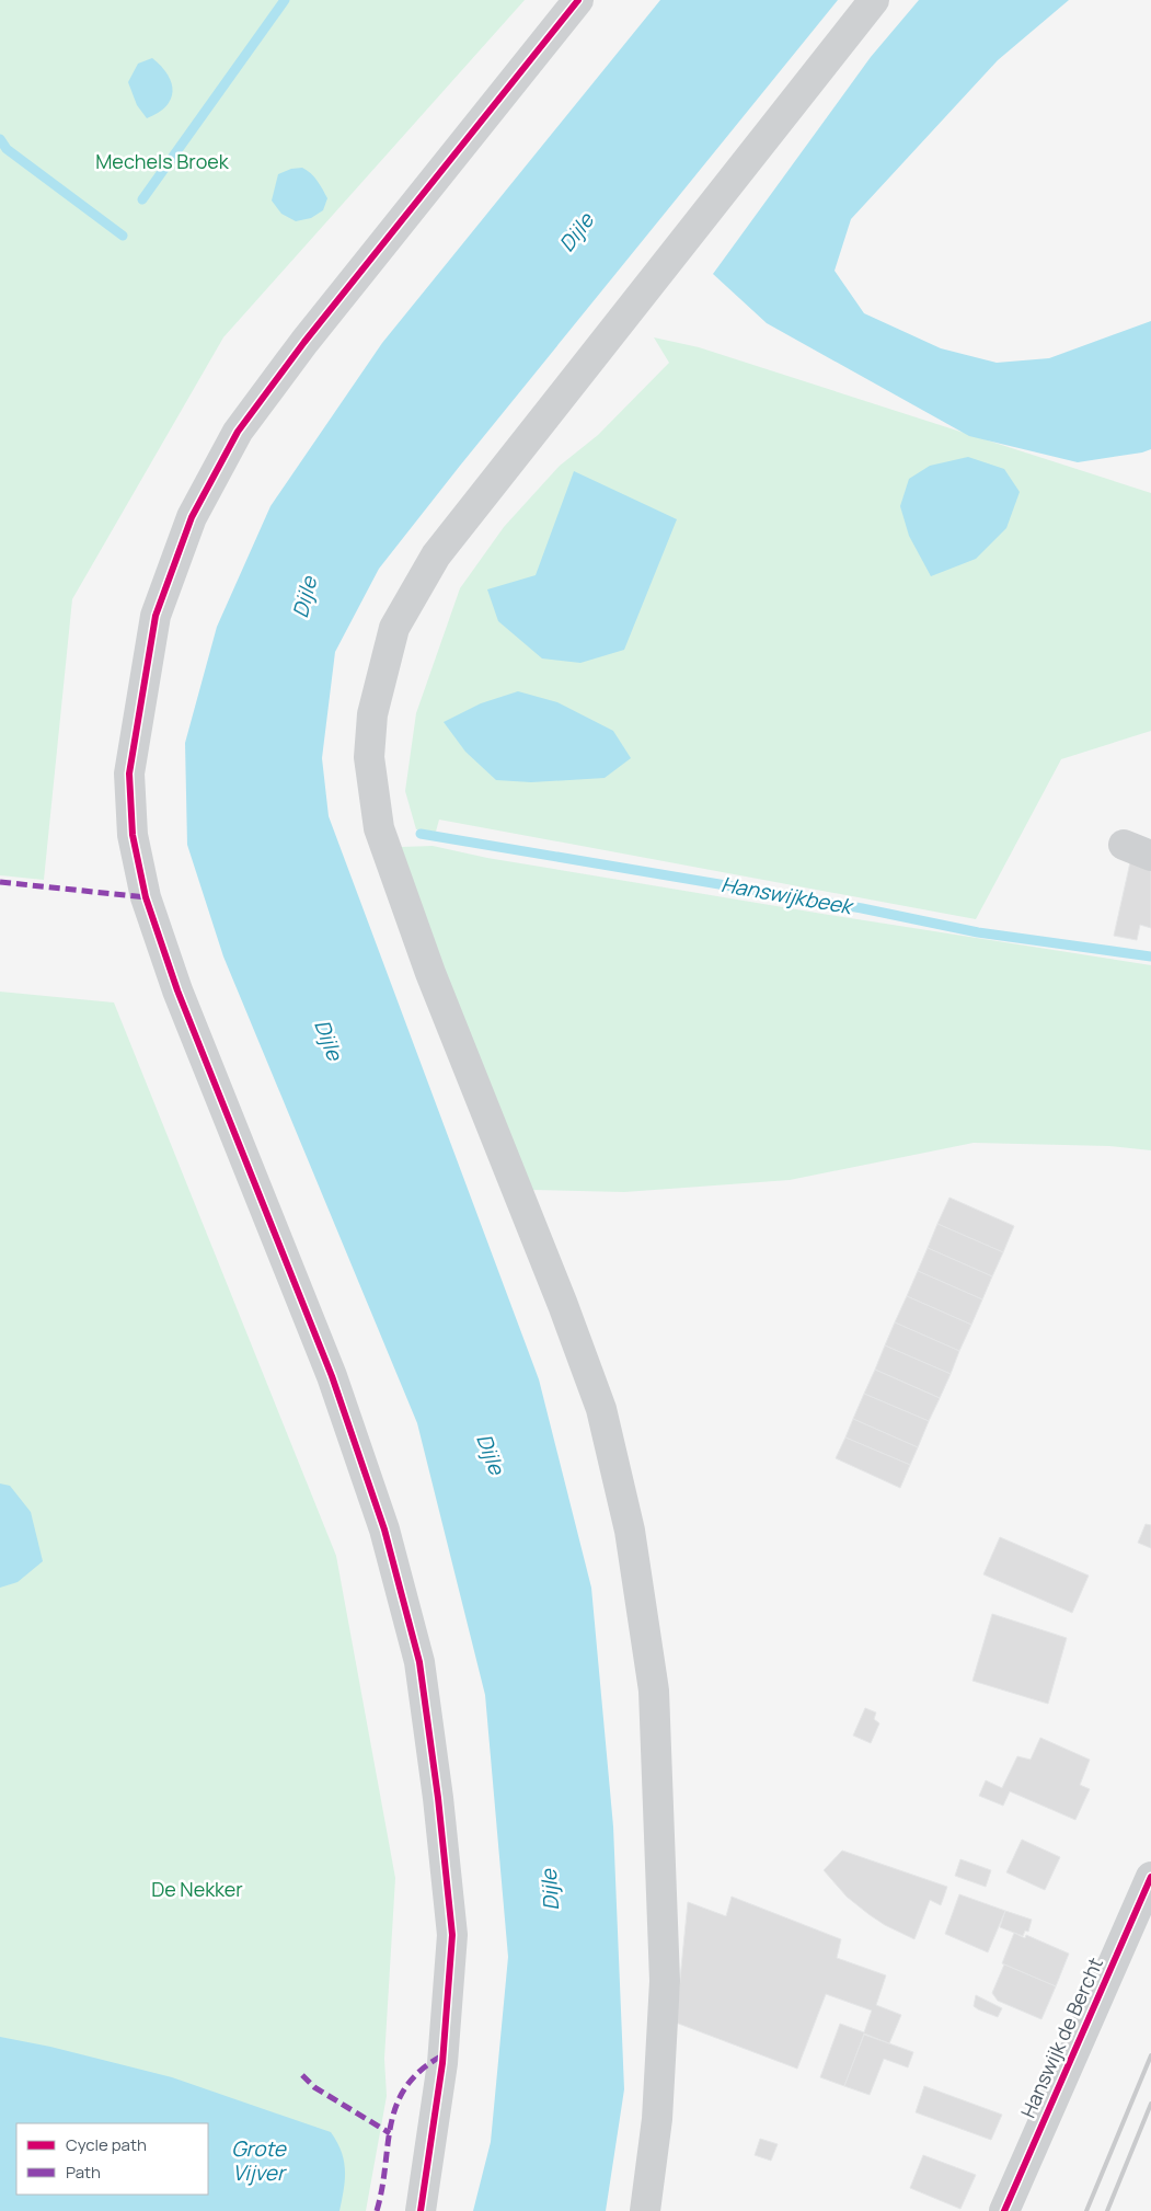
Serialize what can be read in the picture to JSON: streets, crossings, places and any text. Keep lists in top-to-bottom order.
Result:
{
  "streets": {
    "street": ["Hanswijk de Bercht"]
  },
  "water": ["Dijle", "Hanswijkbeek", "Grote Vijver"],
  "parks": ["Mechels Broek", "De Nekker"],
  "legend": ["Cycle path", "Path"]
}
